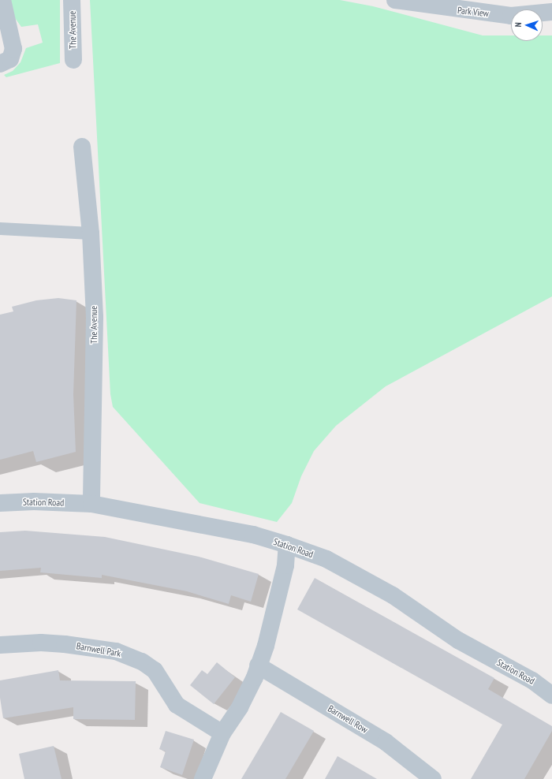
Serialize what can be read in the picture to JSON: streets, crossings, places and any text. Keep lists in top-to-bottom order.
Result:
{
  "streets": {
    "street": [
      "Park View",
      "The Avenue",
      "Station Road",
      "Barnwell Park",
      "Barnwell Row"
    ]
  },
  "crossings": [
    ["The Avenue", "Station Road"]
  ],
  "north": "left"
}
